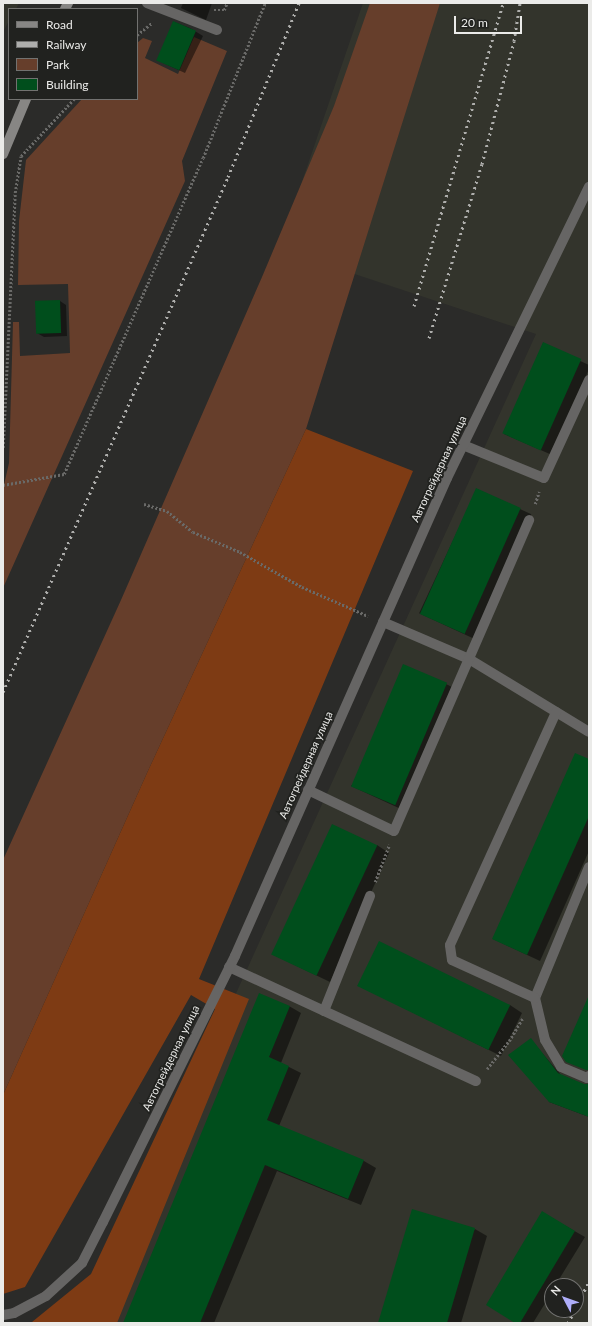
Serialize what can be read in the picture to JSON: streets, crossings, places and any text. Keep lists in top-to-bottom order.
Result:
{
  "streets": {
    "street": ["Автогрейдерная улица"]
  },
  "legend": [
    "Road",
    "Railway",
    "Park",
    "Building"
  ],
  "scale_bar": "20 m",
  "north": "top left"
}
